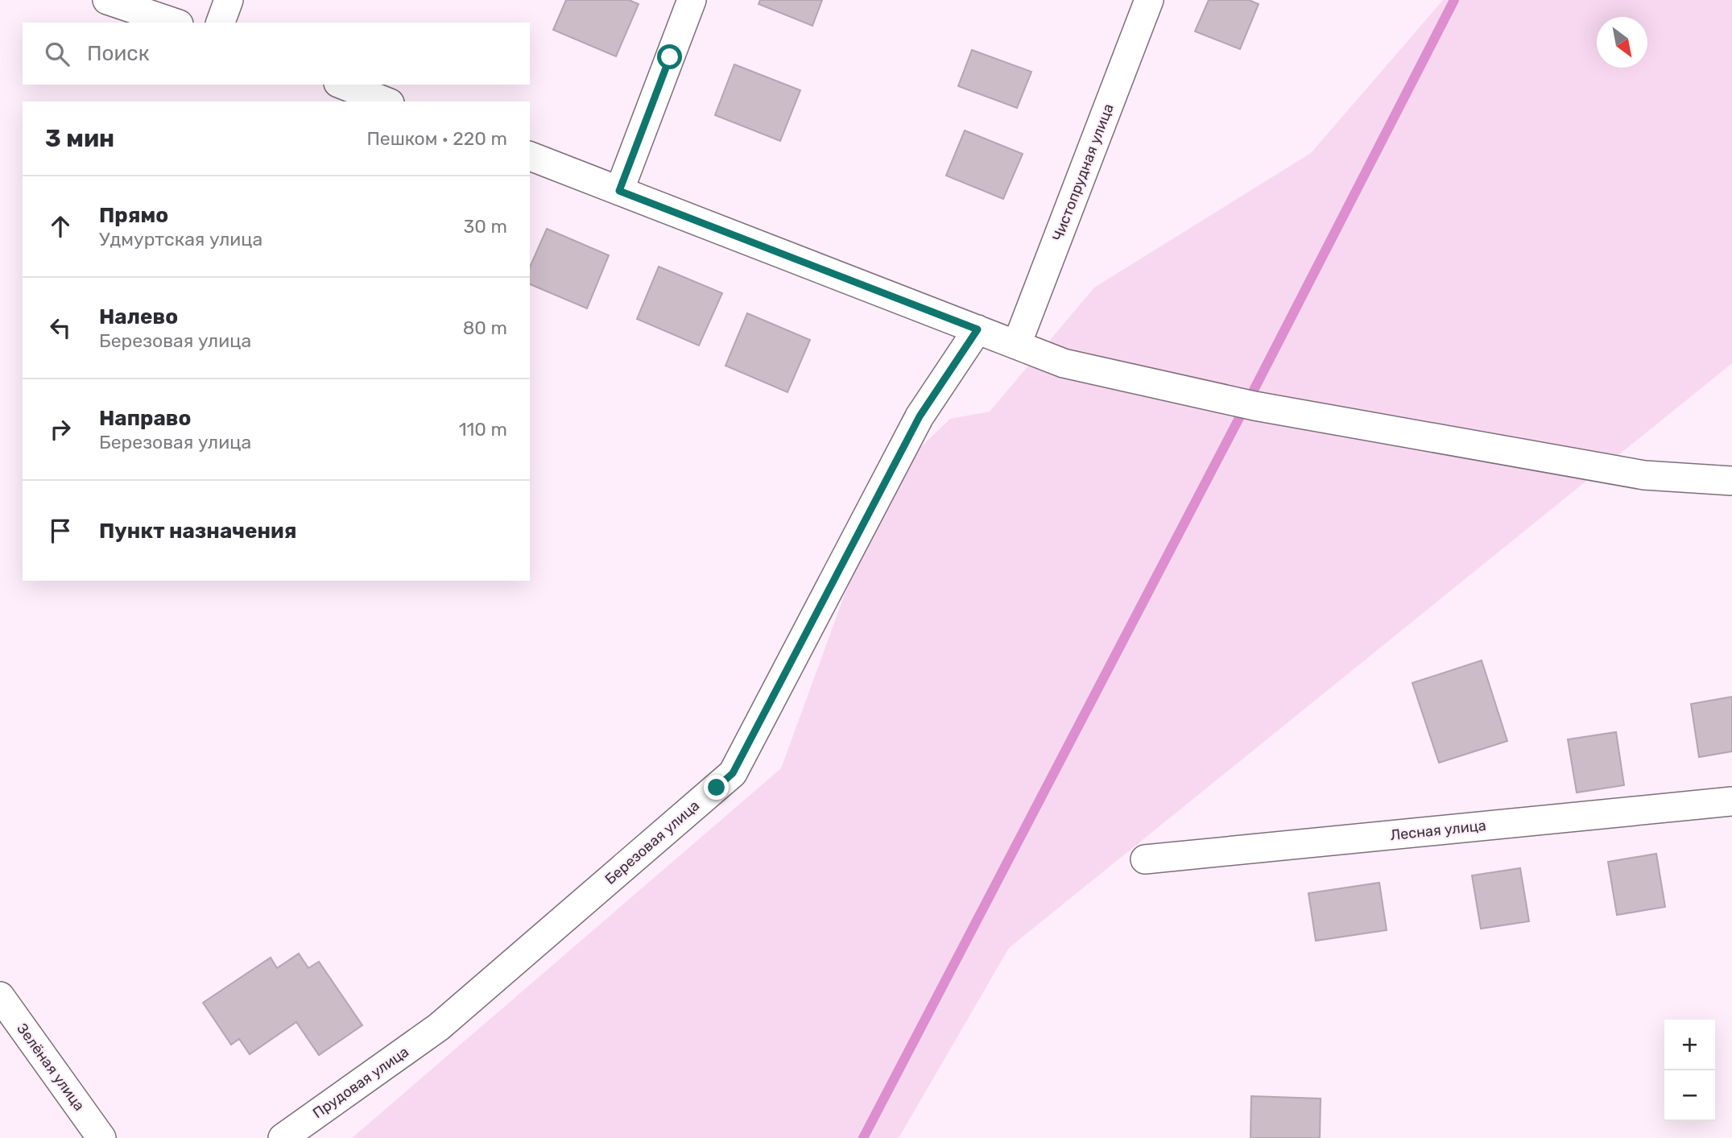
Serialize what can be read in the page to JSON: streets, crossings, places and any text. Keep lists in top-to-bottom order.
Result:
{
  "streets": {
    "street": [
      "Чистопрудная улица",
      "Лесная улица",
      "Березовая улица",
      "Зелёная улица",
      "Прудовая улица"
    ]
  },
  "crossings": [
    ["Березовая улица", "Прудовая улица"]
  ],
  "north": "bottom right",
  "page": {
    "search": "Поиск",
    "heading": ["3 мин", "Пешком · 220 m"],
    "list": [
      ["Прямо", "Удмуртская улица", "30 m"],
      ["Налево", "Березовая улица", "80 m"],
      ["Направо", "Березовая улица", "110 m"],
      "Пункт назначения"
    ],
    "map_buttons": ["+", "−"]
  }
}
